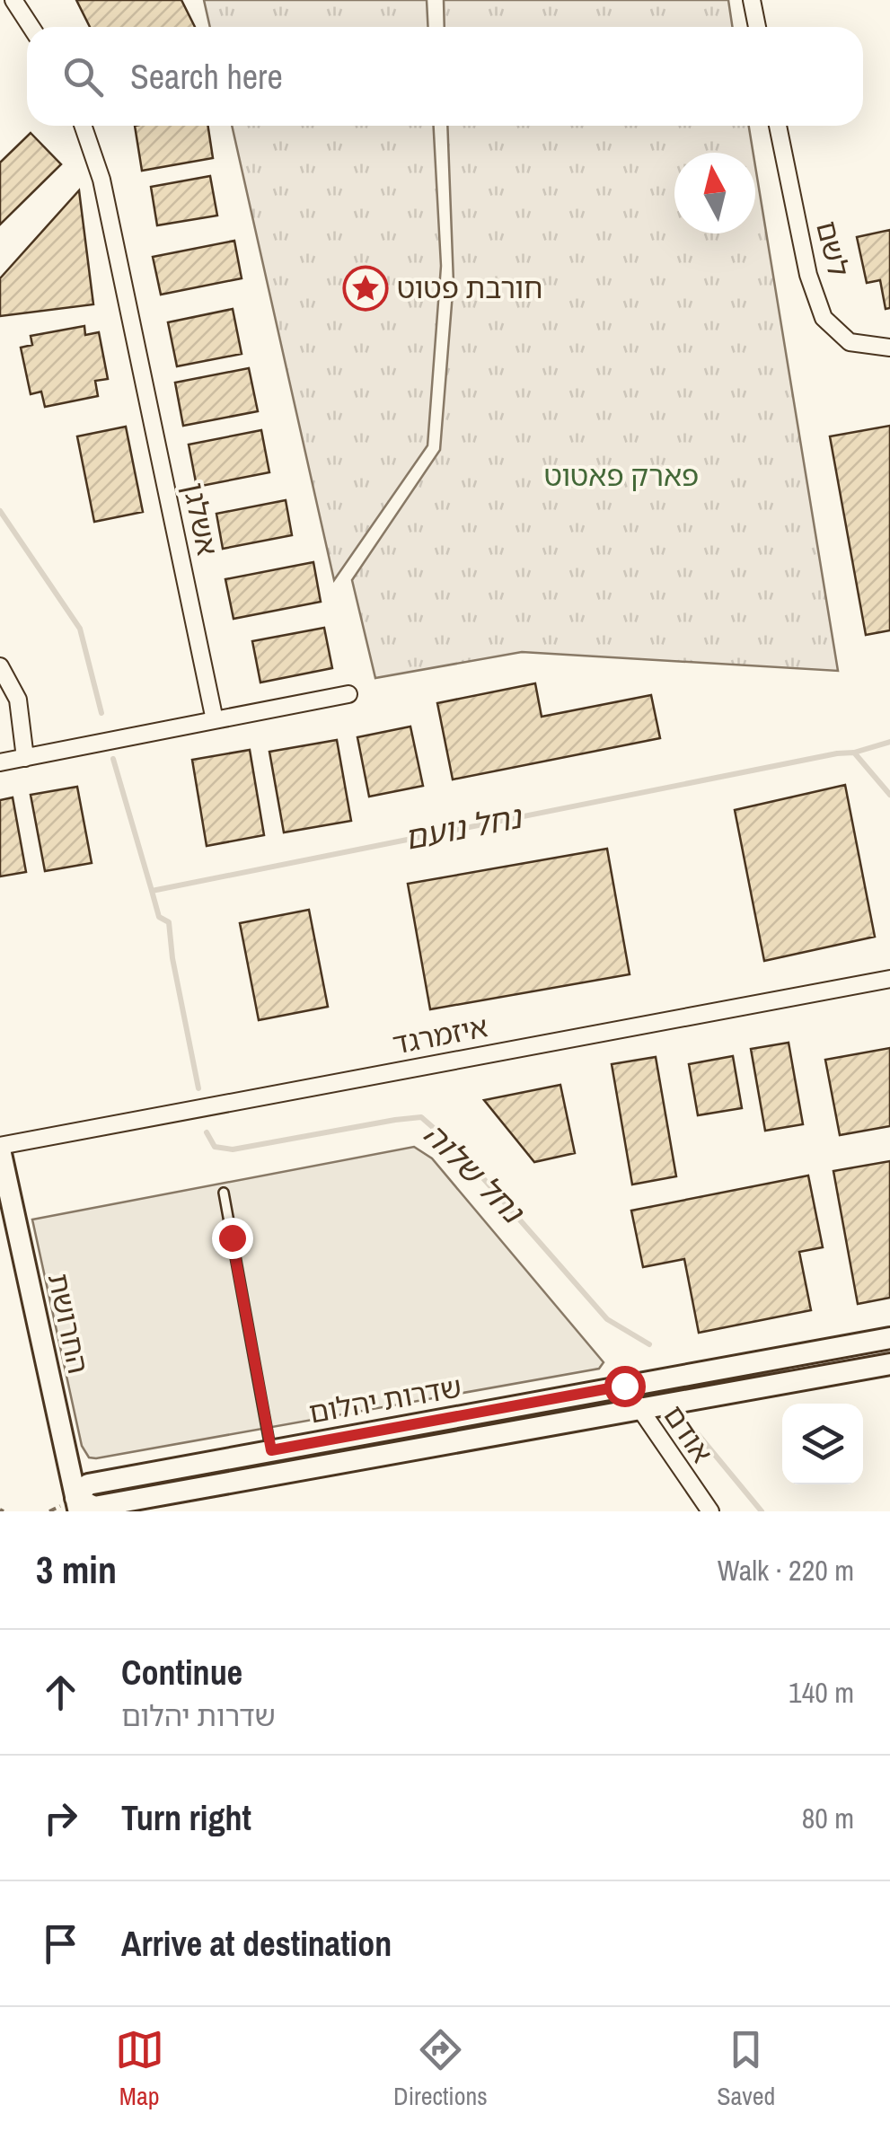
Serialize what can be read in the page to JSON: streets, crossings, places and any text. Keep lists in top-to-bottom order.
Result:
{
  "streets": {
    "street": [
      "לשם",
      "אשלגן",
      "איזמרגד",
      "החרושת",
      "שדרות יהלום",
      "אודם"
    ]
  },
  "crossings": [
    ["איזמרגד", "החרושת"],
    ["החרושת", "שדרות יהלום"],
    ["שדרות יהלום", "אודם"]
  ],
  "water": ["נחל נועם", "נחל שלוה"],
  "parks": ["פארק פאטוט"],
  "places": {
    "place": ["חורבת פטוט"]
  },
  "north": "top",
  "page": {
    "search": "Search here",
    "heading": ["3 min", "Walk · 220 m"],
    "list": [
      ["Continue", "שדרות יהלום", "140 m"],
      ["Turn right", "80 m"],
      "Arrive at destination"
    ],
    "nav": ["Map", "Directions", "Saved"]
  }
}
